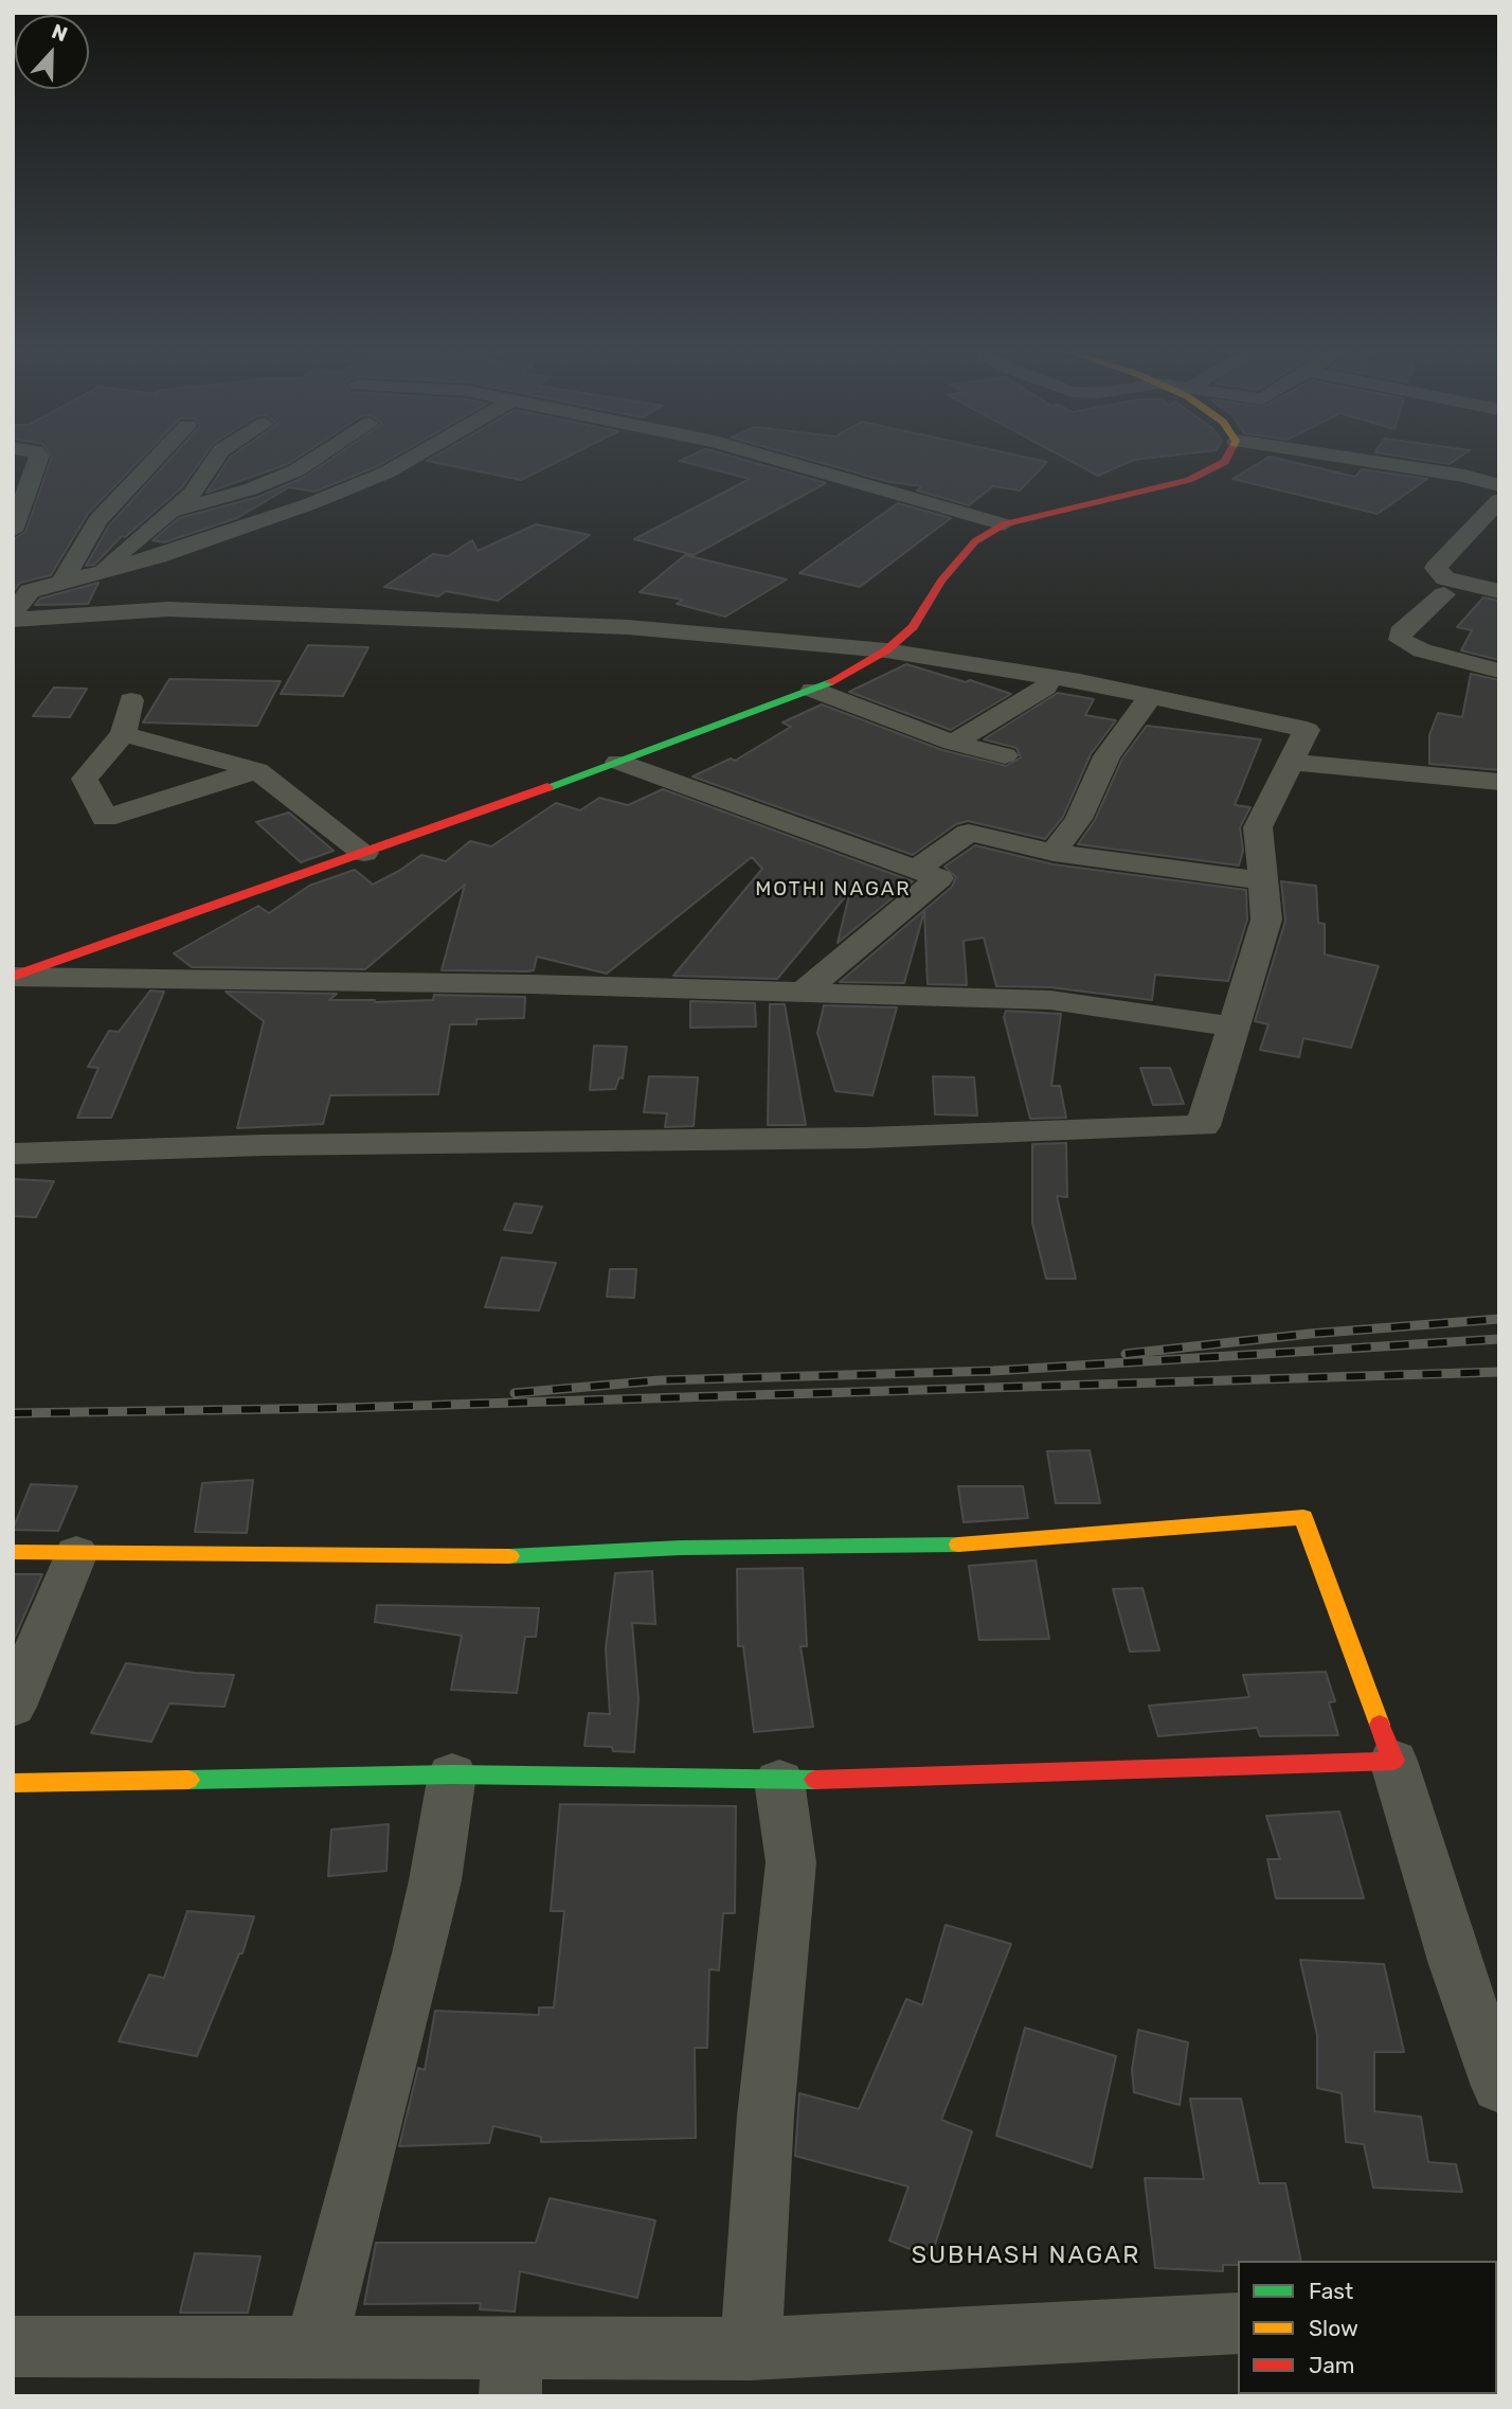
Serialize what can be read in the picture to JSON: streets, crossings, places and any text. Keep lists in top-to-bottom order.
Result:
{
  "districts": ["MOTHI NAGAR", "SUBHASH NAGAR"],
  "legend": ["Fast", "Slow", "Jam"],
  "north": "top"
}
